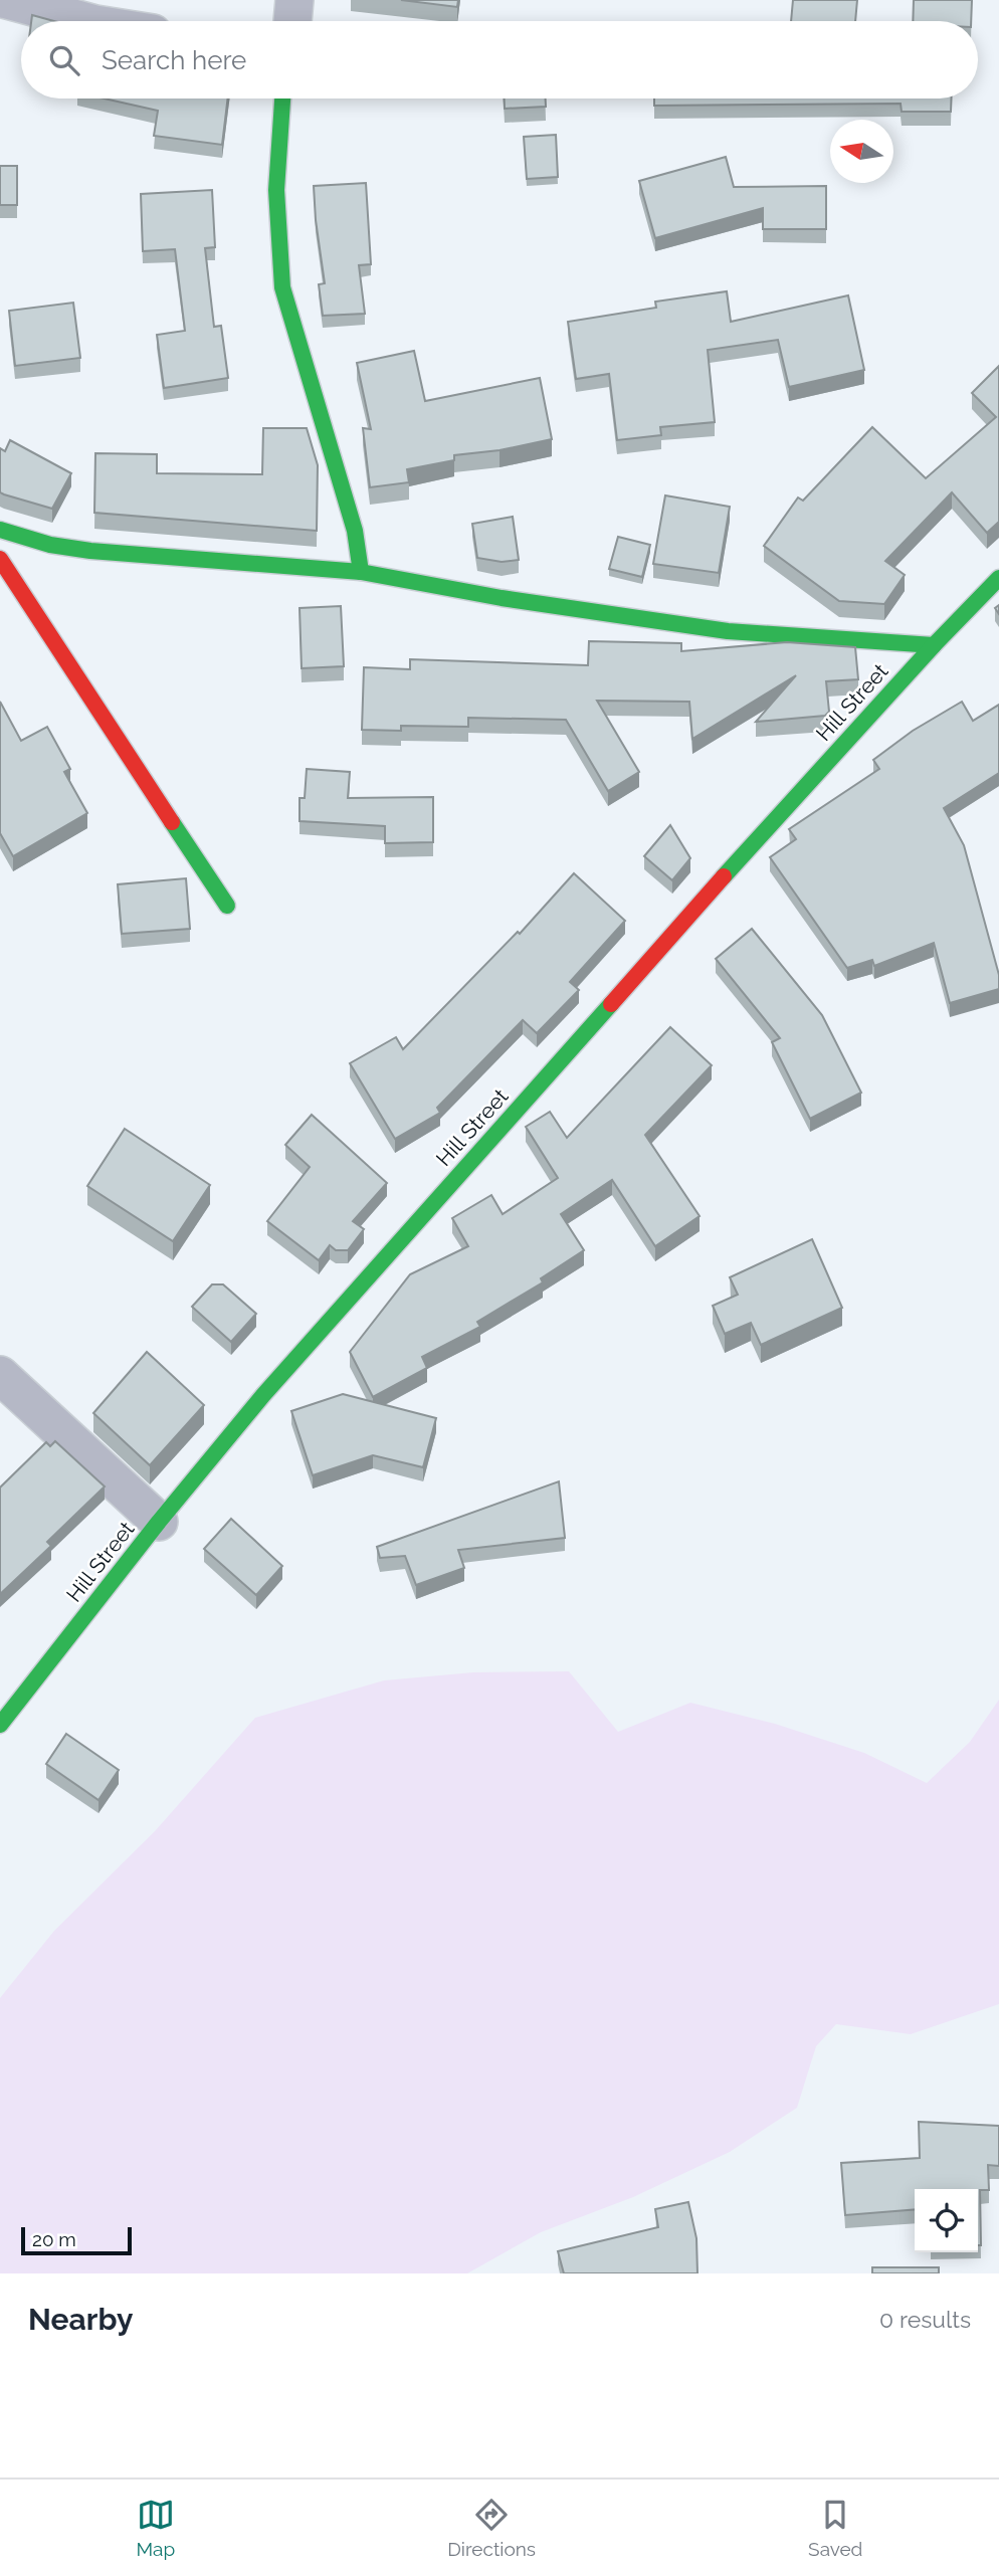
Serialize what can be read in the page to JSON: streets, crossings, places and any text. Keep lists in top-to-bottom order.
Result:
{
  "streets": {
    "street": ["Hill Street"]
  },
  "scale_bar": "20 m",
  "north": "left",
  "page": {
    "search": "Search here",
    "scale": "20 m",
    "heading": ["Nearby", "0 results"],
    "nav": ["Map", "Directions", "Saved"]
  }
}
